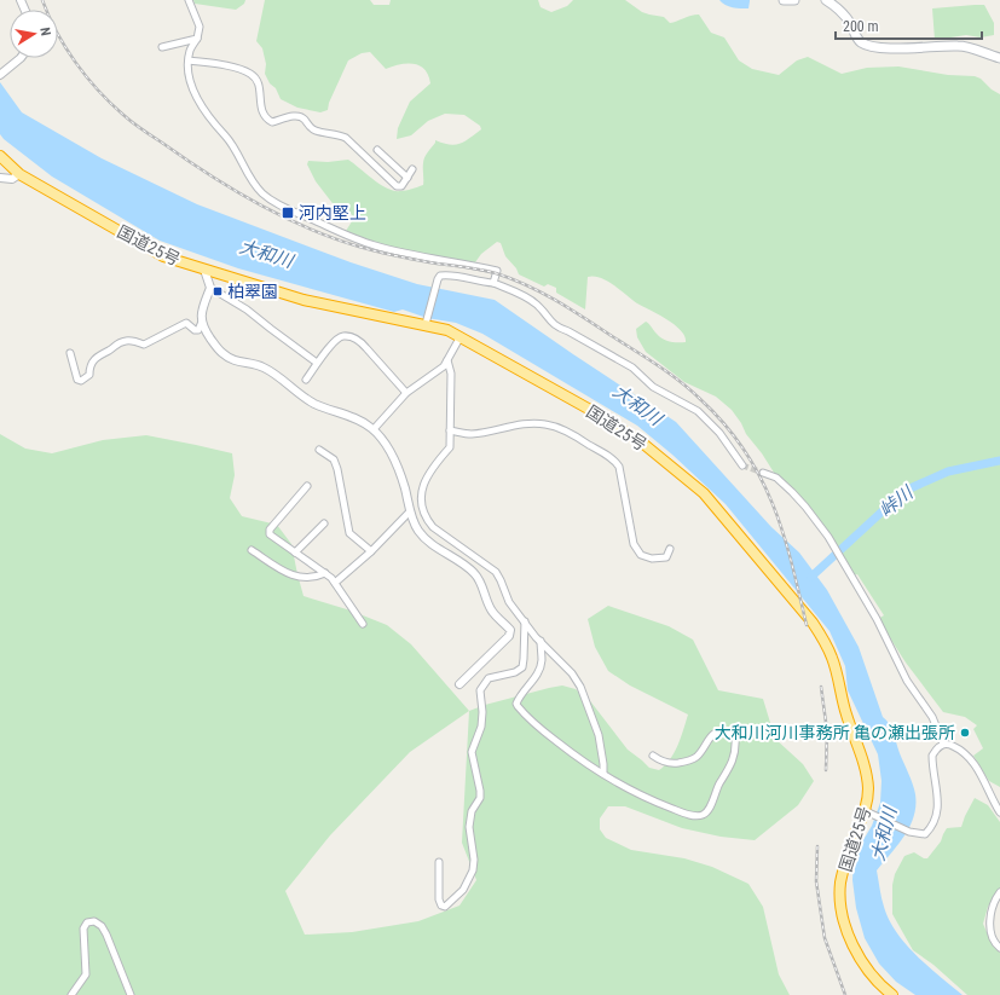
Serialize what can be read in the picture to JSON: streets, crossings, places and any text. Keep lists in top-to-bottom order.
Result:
{
  "streets": {
    "highway": ["国道25号"]
  },
  "water": ["大和川", "峠川"],
  "places": {
    "transit": ["河内堅上", "柏翠園"],
    "other": ["大和川河川事務所 亀の瀬出張所"]
  },
  "scale_bar": "200 m",
  "north": "right"
}
